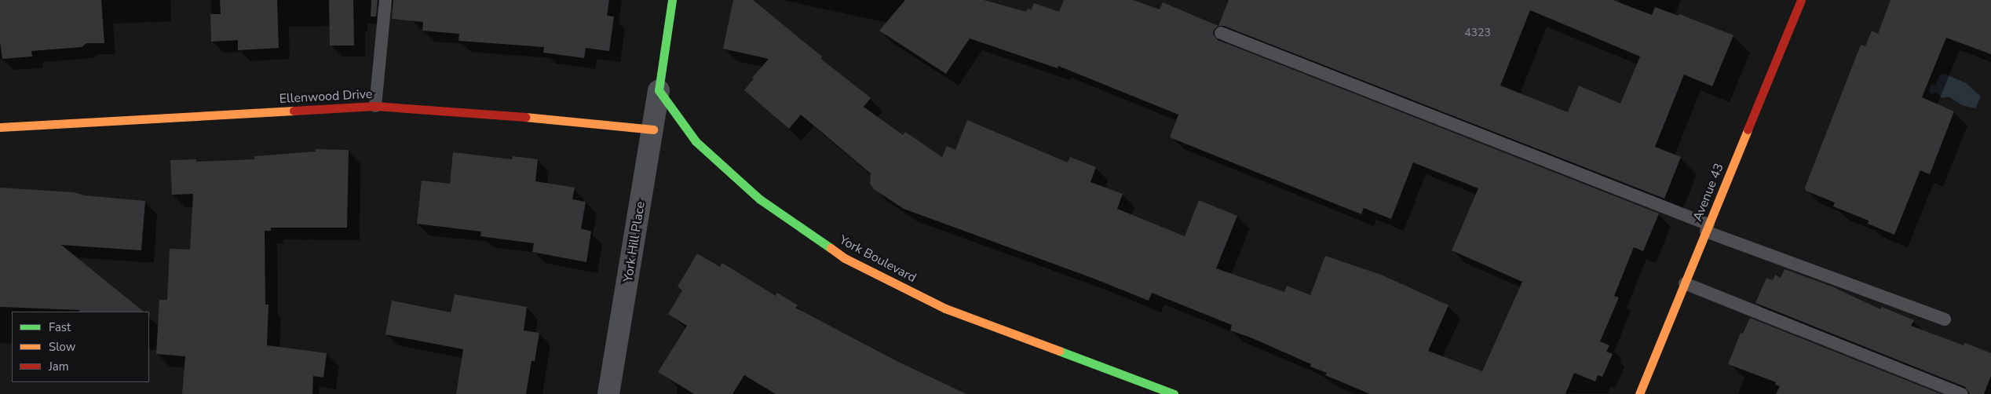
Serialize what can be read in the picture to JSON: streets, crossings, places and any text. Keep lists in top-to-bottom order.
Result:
{
  "streets": {
    "street": [
      "Ellenwood Drive",
      "Avenue 43",
      "York Hill Place",
      "York Boulevard"
    ]
  },
  "crossings": [
    ["Ellenwood Drive", "York Hill Place"],
    ["York Hill Place", "York Boulevard"]
  ],
  "house_numbers": ["4323"],
  "legend": ["Fast", "Slow", "Jam"]
}
